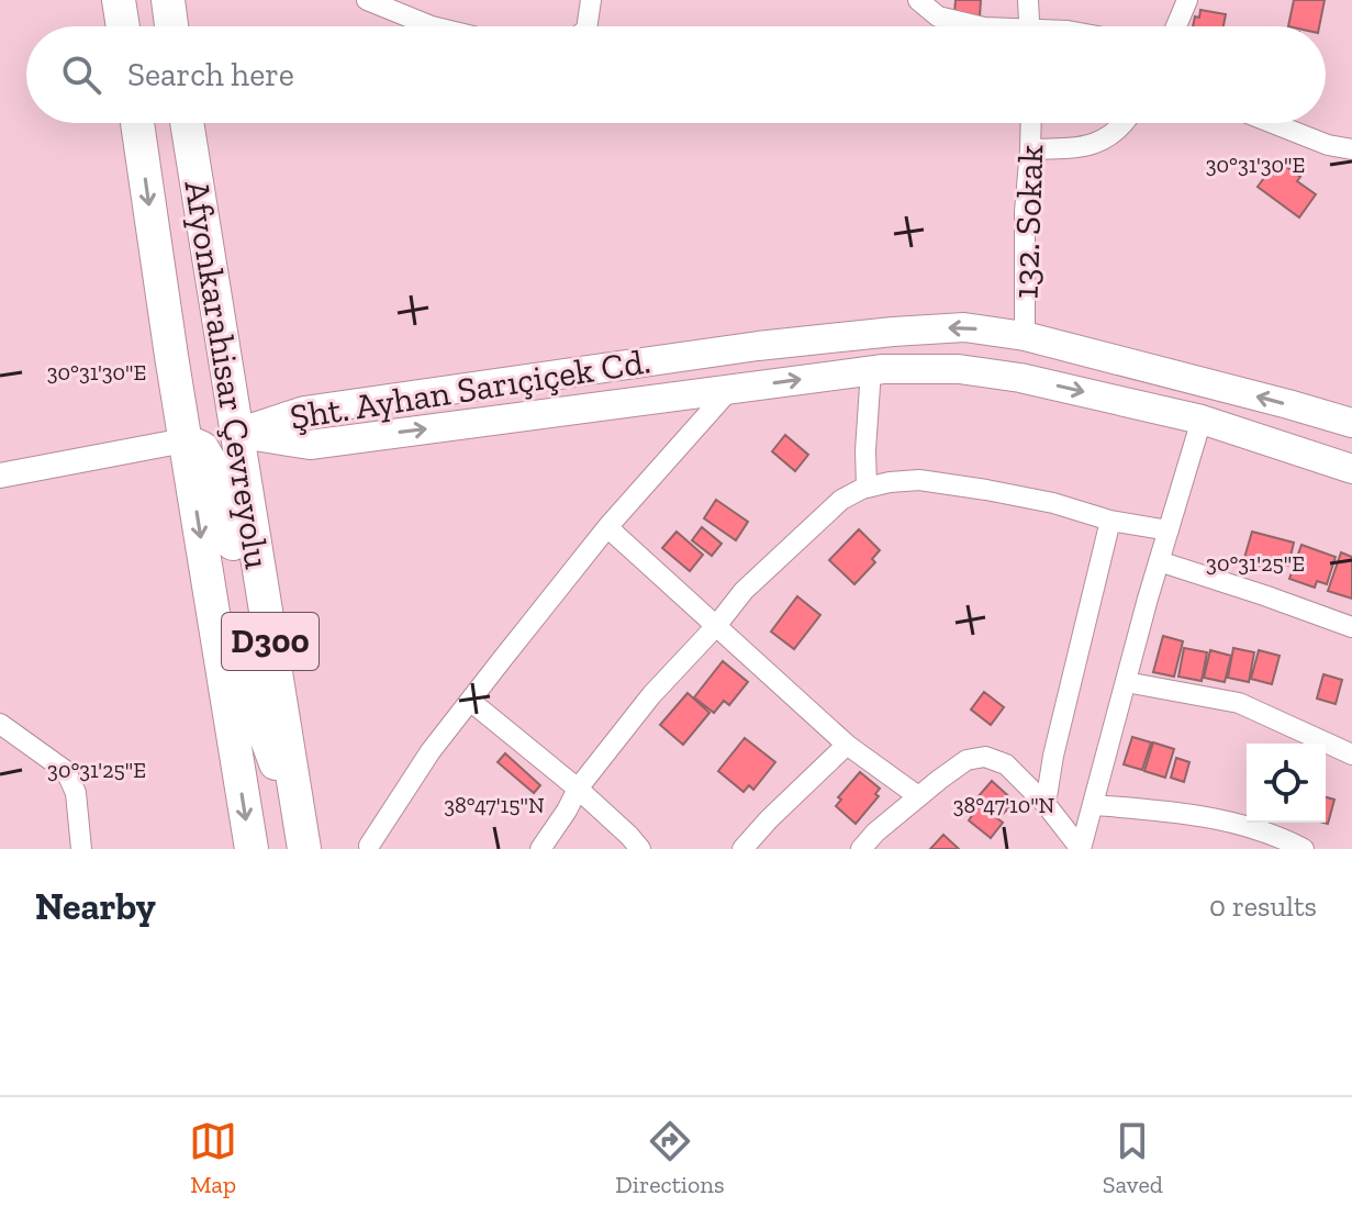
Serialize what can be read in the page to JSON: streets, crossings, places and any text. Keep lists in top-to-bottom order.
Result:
{
  "streets": {
    "highway": ["Afyonkarahisar Çevreyolu", "D300"],
    "main road": ["Şht. Ayhan Sarıçiçek Cd."],
    "street": ["132. Sokak"]
  },
  "crossings": [
    ["132. Sokak", "Şht. Ayhan Sarıçiçek Cd."],
    ["Afyonkarahisar Çevreyolu", "Şht. Ayhan Sarıçiçek Cd."]
  ],
  "page": {
    "search": "Search here",
    "heading": ["Nearby", "0 results"],
    "nav": ["Map", "Directions", "Saved"]
  },
  "coordinates": [
    "30°31'30\"E",
    "30°31'25\"E",
    "38°47'15\"N",
    "38°47'10\"N"
  ]
}
